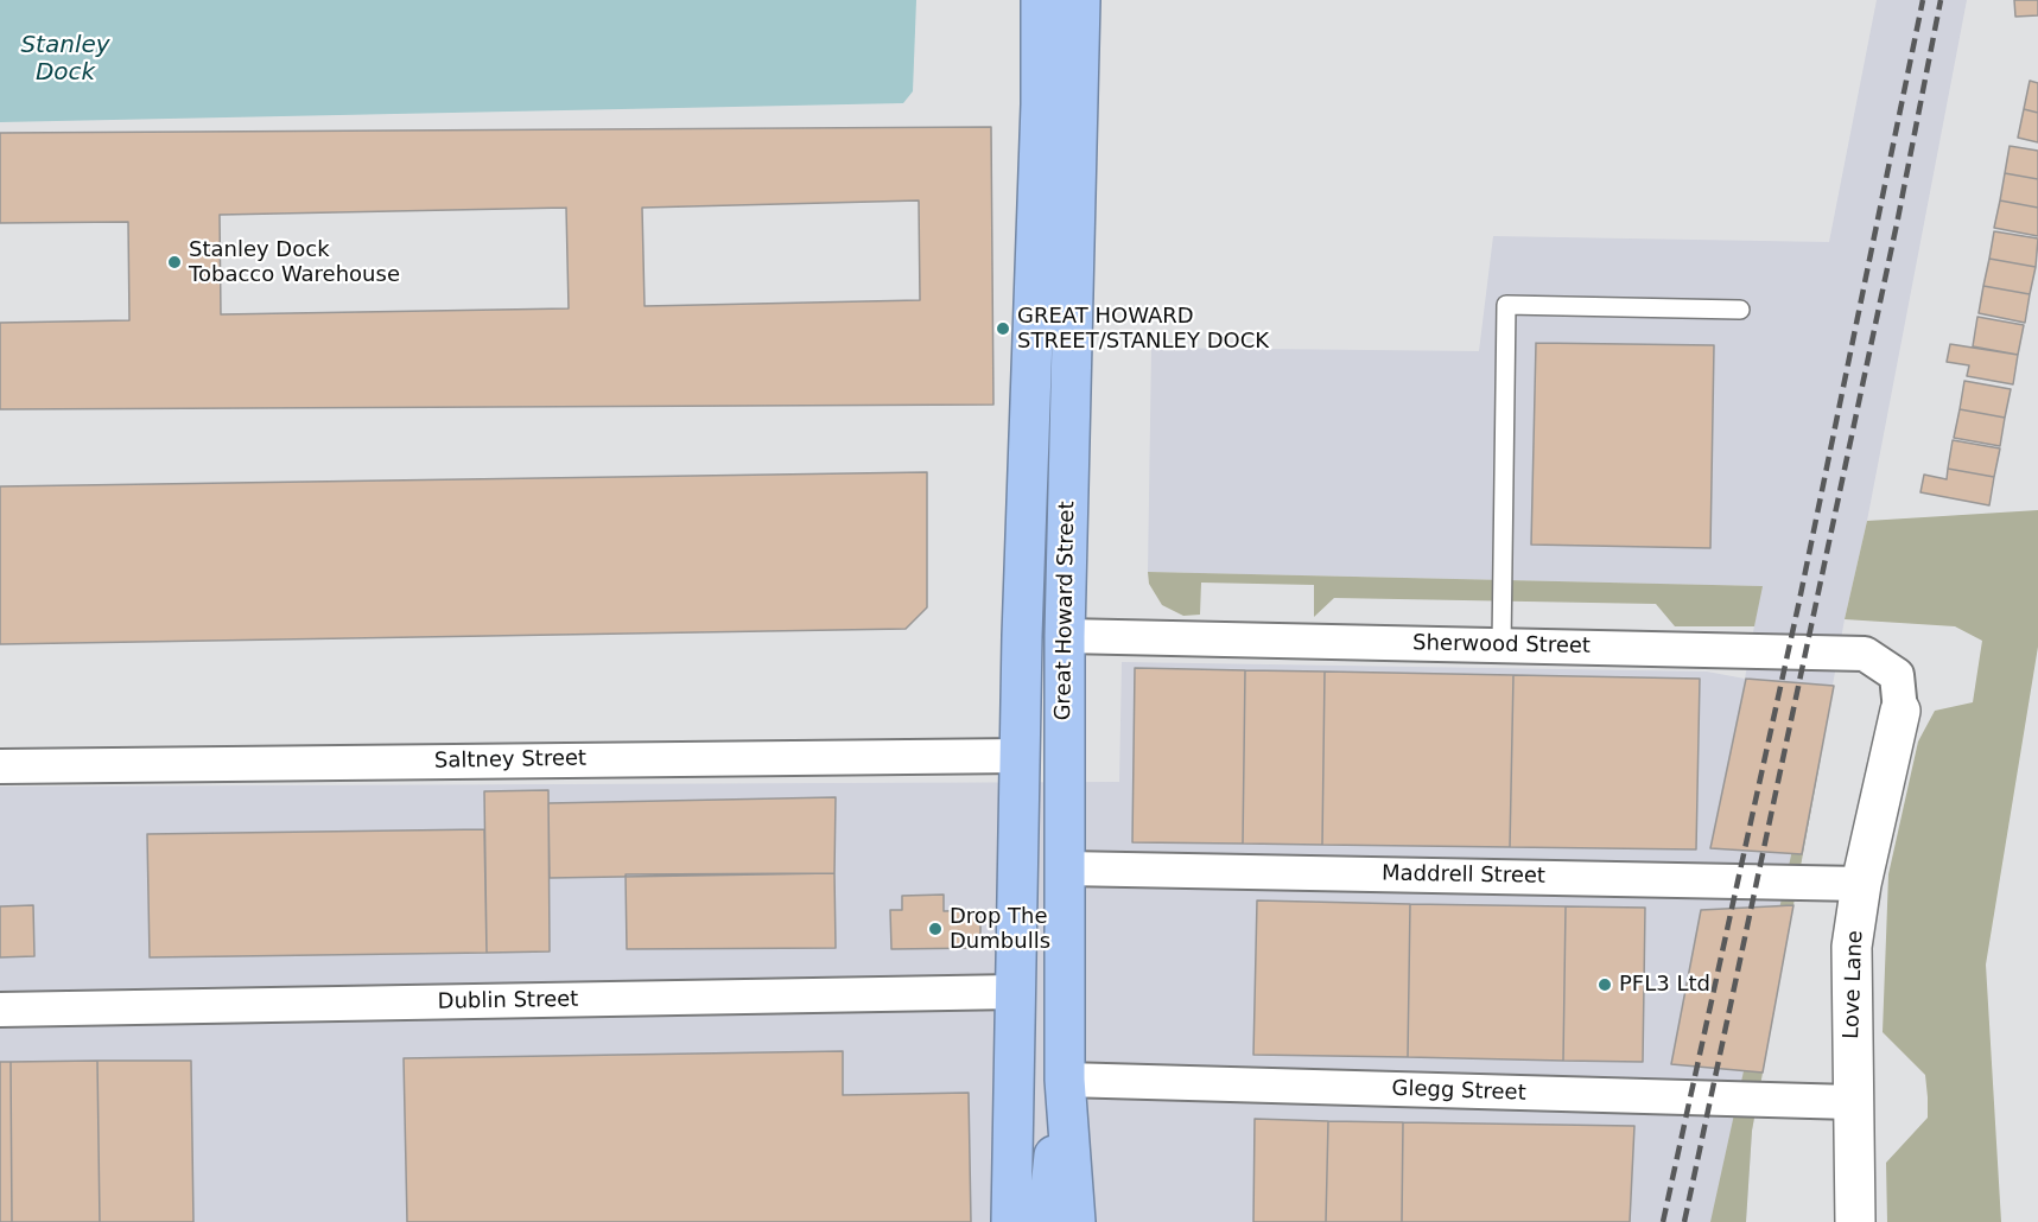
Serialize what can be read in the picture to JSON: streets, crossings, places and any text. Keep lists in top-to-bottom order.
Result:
{
  "streets": {
    "highway": ["Great Howard Street"],
    "street": [
      "Sherwood Street",
      "Saltney Street",
      "Maddrell Street",
      "Love Lane",
      "Dublin Street",
      "Glegg Street"
    ]
  },
  "crossings": [
    ["Great Howard Street", "Sherwood Street"],
    ["Great Howard Street", "Saltney Street"],
    ["Great Howard Street", "Maddrell Street"],
    ["Great Howard Street", "Dublin Street"],
    ["Great Howard Street", "Glegg Street"],
    ["Sherwood Street", "Love Lane"],
    ["Maddrell Street", "Love Lane"],
    ["Love Lane", "Glegg Street"]
  ],
  "water": ["Stanley Dock"],
  "places": [
    "Stanley Dock Tobacco Warehouse",
    "GREAT HOWARD STREET/STANLEY DOCK",
    "Drop The Dumbulls",
    "PFL3 Ltd"
  ]
}
